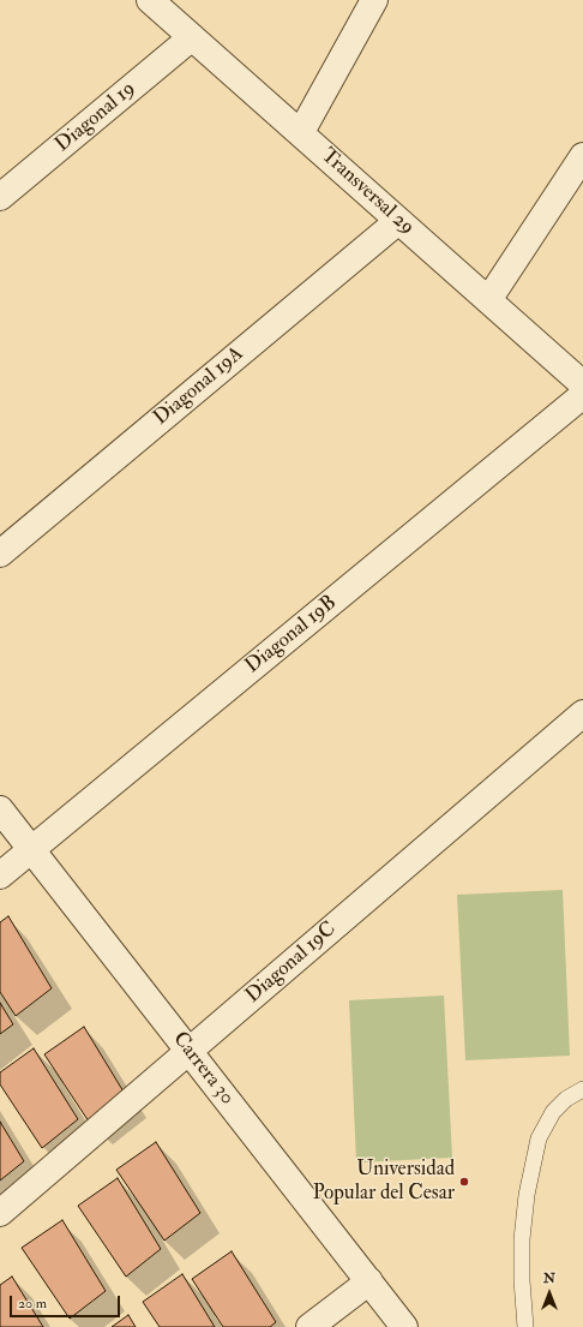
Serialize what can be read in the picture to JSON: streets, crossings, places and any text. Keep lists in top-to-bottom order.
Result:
{
  "streets": {
    "street": [
      "Diagonal 19",
      "Transversal 29",
      "Diagonal 19A",
      "Diagonal 19B",
      "Diagonal 19C",
      "Carrera 30"
    ]
  },
  "crossings": [
    ["Diagonal 19", "Transversal 29"],
    ["Transversal 29", "Diagonal 19A"],
    ["Diagonal 19B", "Carrera 30"],
    ["Diagonal 19C", "Carrera 30"]
  ],
  "places": ["Universidad Popular del Cesar"],
  "scale_bar": "20 m",
  "north": "top"
}
